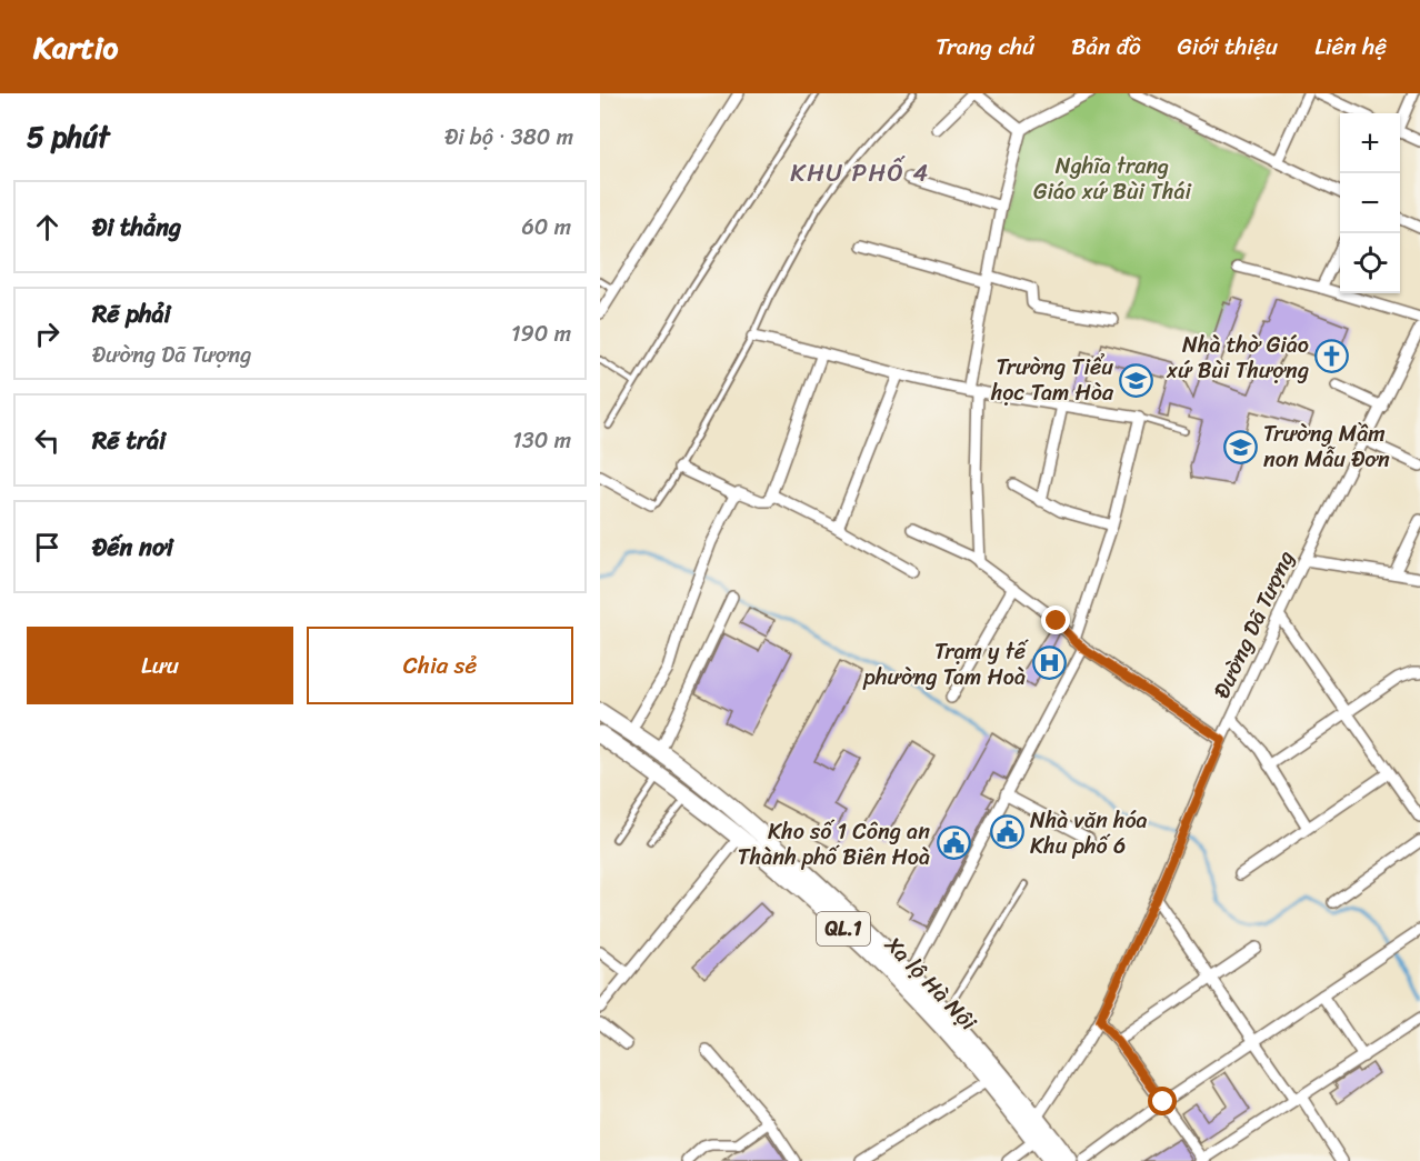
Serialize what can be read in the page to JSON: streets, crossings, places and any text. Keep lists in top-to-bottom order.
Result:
{
  "streets": {
    "highway": ["QL.1", "Xa lộ Hà Nội"],
    "street": ["Đường Dã Tượng"]
  },
  "districts": ["KHU PHỐ 4"],
  "parks": ["Nghĩa trang Giáo xứ Bùi Thái"],
  "places": {
    "church": ["Nhà thờ Giáo xứ Bùi Thượng"],
    "school or university": ["Trường Tiểu học Tam Hòa", "Trường Mầm non Mẫu Đơn"],
    "hospital": ["Trạm y tế phường Tam Hoà"],
    "public building": ["Nhà văn hóa Khu phố 6", "Kho số 1 Công an Thành phố Biên Hoà"]
  },
  "page": {
    "header": "Kartio",
    "nav": [
      "Trang chủ",
      "Bản đồ",
      "Giới thiệu",
      "Liên hệ"
    ],
    "heading": ["5 phút", "Đi bộ · 380 m"],
    "map_buttons": ["+", "−"],
    "list": [
      ["Đi thẳng", "60 m"],
      ["Rẽ phải", "Đường Dã Tượng", "190 m"],
      ["Rẽ trái", "130 m"],
      "Đến nơi"
    ],
    "buttons": ["Lưu", "Chia sẻ"]
  }
}
